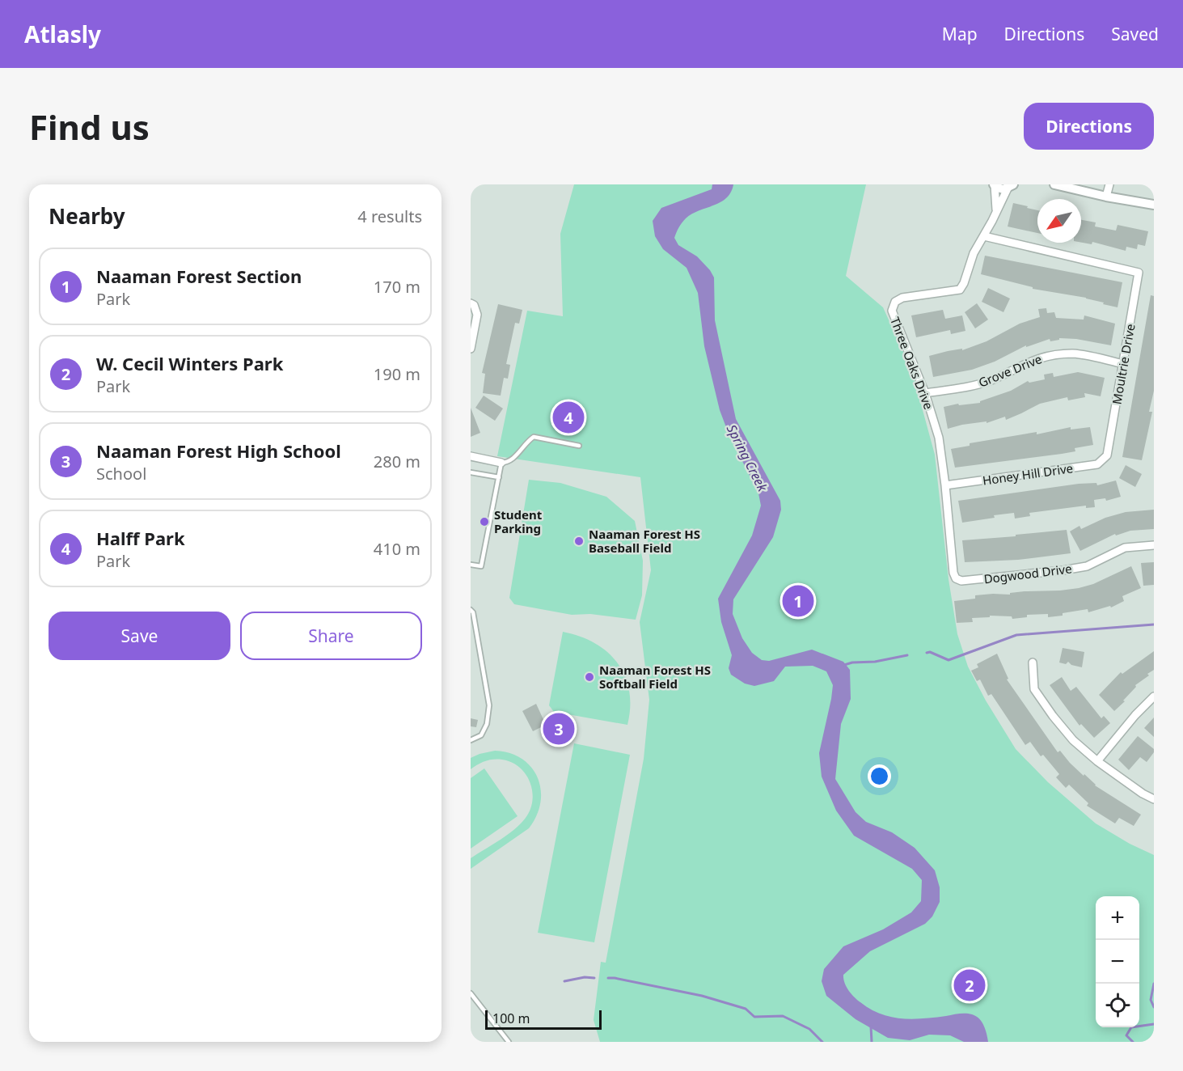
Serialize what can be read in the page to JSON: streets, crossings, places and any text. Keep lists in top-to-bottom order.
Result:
{
  "streets": {
    "street": [
      "Three Oaks Drive",
      "Moultrie Drive",
      "Grove Drive",
      "Honey Hill Drive",
      "Dogwood Drive"
    ]
  },
  "crossings": [
    ["Three Oaks Drive", "Moultrie Drive"],
    ["Three Oaks Drive", "Grove Drive"],
    ["Three Oaks Drive", "Honey Hill Drive"],
    ["Three Oaks Drive", "Dogwood Drive"],
    ["Moultrie Drive", "Grove Drive"],
    ["Moultrie Drive", "Honey Hill Drive"]
  ],
  "water": ["Spring Creek"],
  "places": ["Student Parking", "Naaman Forest HS Baseball Field", "Naaman Forest HS Softball Field"],
  "scale_bar": "100 m",
  "north": "bottom left",
  "page": {
    "header": "Atlasly",
    "nav": ["Map", "Directions", "Saved"],
    "buttons": [
      "Directions",
      ["Save", "Share"]
    ],
    "title": "Find us",
    "heading": ["Nearby", "4 results"],
    "list": [
      {
        "mark": "1",
        "name": "Naaman Forest Section",
        "note": "Park",
        "value": "170 m"
      },
      {
        "mark": "2",
        "name": "W. Cecil Winters Park",
        "note": "Park",
        "value": "190 m"
      },
      {
        "mark": "3",
        "name": "Naaman Forest High School",
        "note": "School",
        "value": "280 m"
      },
      {
        "mark": "4",
        "name": "Halff Park",
        "note": "Park",
        "value": "410 m"
      }
    ],
    "pins": [
      "4",
      "1",
      "3",
      "2"
    ],
    "map_buttons": ["+", "−"],
    "scale": "100 m"
  }
}
